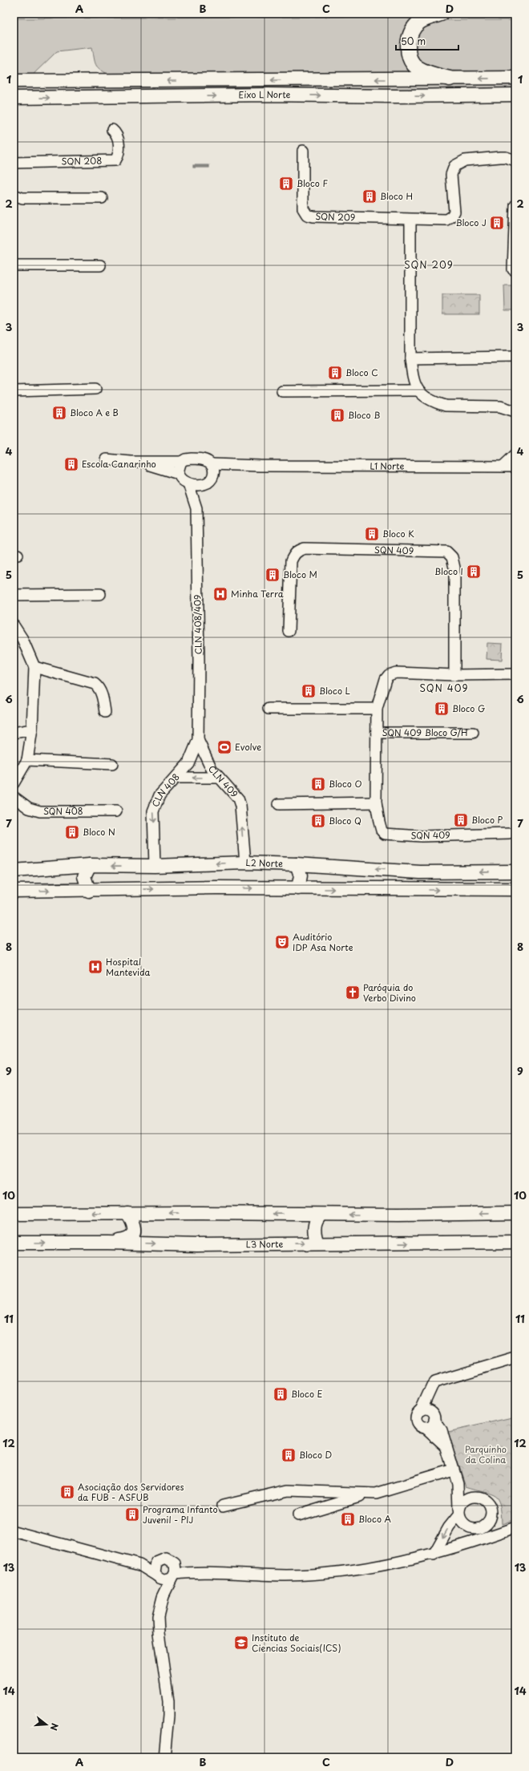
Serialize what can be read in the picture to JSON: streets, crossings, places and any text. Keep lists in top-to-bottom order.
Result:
{
  "streets": {
    "main road": ["Eixo L Norte", "L2 Norte", "L3 Norte"],
    "street": [
      "SQN 208",
      "SQN 209",
      "L1 Norte",
      "SQN 409",
      "CLN 408/409",
      "SQN 409 Bloco G/H",
      "CLN 409",
      "CLN 408",
      "SQN 408"
    ]
  },
  "crossings": [
    ["L1 Norte", "CLN 408/409"],
    ["SQN 409", "SQN 409 Bloco G/H"],
    ["CLN 408/409", "CLN 409"],
    ["CLN 408/409", "CLN 408"],
    ["CLN 409", "CLN 408"],
    ["CLN 409", "L2 Norte"],
    ["CLN 408", "L2 Norte"]
  ],
  "one_way": ["CLN 409", "CLN 408"],
  "districts": ["SQN 209", "SQN 409"],
  "parks": ["Parquinho da Colina"],
  "places": {
    "building": [
      "Bloco F",
      "Bloco H",
      "Bloco J",
      "Bloco C",
      "Bloco A e B",
      "Bloco B",
      "Escola Canarinho",
      "Bloco K",
      "Bloco I",
      "Bloco M",
      "Bloco L",
      "Bloco G",
      "Bloco O",
      "Bloco P",
      "Bloco Q",
      "Bloco N",
      "Bloco E",
      "Bloco D",
      "Asociação dos Servidores da FUB - ASFUB",
      "Programa Infanto Juvenil - PIJ",
      "Bloco A"
    ],
    "hospital": ["Minha Terra", "Hospital Mantevida"],
    "sports": ["Evolve"],
    "theatre": ["Auditório IDP Asa Norte"],
    "church": ["Paróquia do Verbo Divino"],
    "school or university": ["Instituto de Ciencias Sociais(ICS)"]
  },
  "scale_bar": "50 m",
  "north": "right",
  "grid": {
    "columns": [
      "A",
      "B",
      "C",
      "D"
    ],
    "rows": [
      "1",
      "2",
      "3",
      "4",
      "5",
      "6",
      "7",
      "8",
      "9",
      "10",
      "11",
      "12",
      "13",
      "14"
    ]
  }
}
